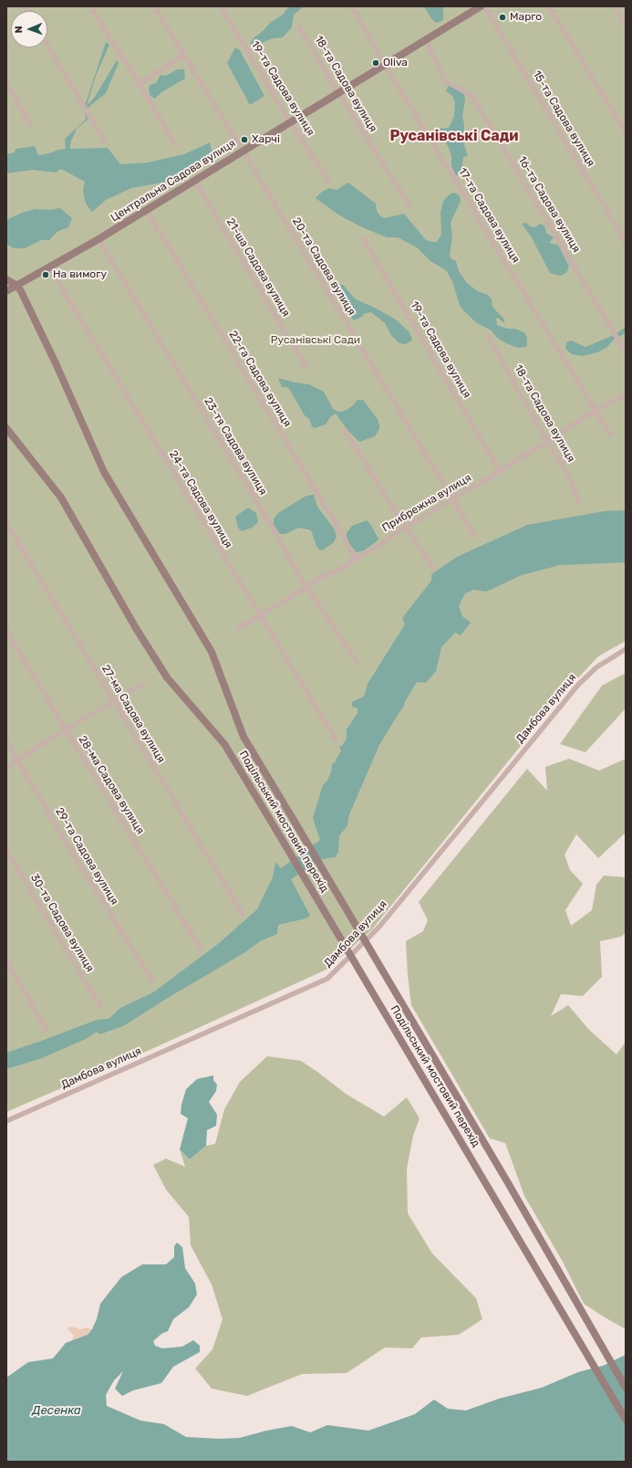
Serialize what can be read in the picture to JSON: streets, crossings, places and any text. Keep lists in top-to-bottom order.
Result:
{
  "streets": {
    "main road": ["Центральна Садова вулиця", "Подільський мостовий перехід"],
    "street": [
      "18-та Садова вулиця",
      "19-та Садова вулиця",
      "15-та Садова вулиця",
      "16-та Садова вулиця",
      "17-та Садова вулиця",
      "20-та Садова вулиця",
      "21-ша Садова вулиця",
      "22-га Садова вулиця",
      "23-тя Садова вулиця",
      "24-та Садова вулиця",
      "Прибрежна вулиця",
      "Дамбова вулиця",
      "27-ма Садова вулиця",
      "28-ма Садова вулиця",
      "29-та Садова вулиця",
      "30-та Садова вулиця"
    ]
  },
  "crossings": [
    ["18-та Садова вулиця", "Центральна Садова вулиця"],
    ["18-та Садова вулиця", "Прибрежна вулиця"],
    ["19-та Садова вулиця", "Центральна Садова вулиця"],
    ["19-та Садова вулиця", "Прибрежна вулиця"],
    ["Центральна Садова вулиця", "16-та Садова вулиця"],
    ["Центральна Садова вулиця", "17-та Садова вулиця"],
    ["Центральна Садова вулиця", "20-та Садова вулиця"],
    ["Центральна Садова вулиця", "21-ша Садова вулиця"],
    ["Центральна Садова вулиця", "22-га Садова вулиця"],
    ["Центральна Садова вулиця", "23-тя Садова вулиця"],
    ["Центральна Садова вулиця", "24-та Садова вулиця"],
    ["Центральна Садова вулиця", "Подільський мостовий перехід"],
    ["17-та Садова вулиця", "Прибрежна вулиця"],
    ["20-та Садова вулиця", "Прибрежна вулиця"],
    ["22-га Садова вулиця", "Прибрежна вулиця"],
    ["23-тя Садова вулиця", "Прибрежна вулиця"],
    ["24-та Садова вулиця", "Прибрежна вулиця"]
  ],
  "districts": ["Русанівські Сади"],
  "water": ["Десенка"],
  "parks": ["Русанівські Сади"],
  "places": [
    "Марго",
    "Oliva",
    "Харчі",
    "На вимогу"
  ],
  "north": "left"
}
